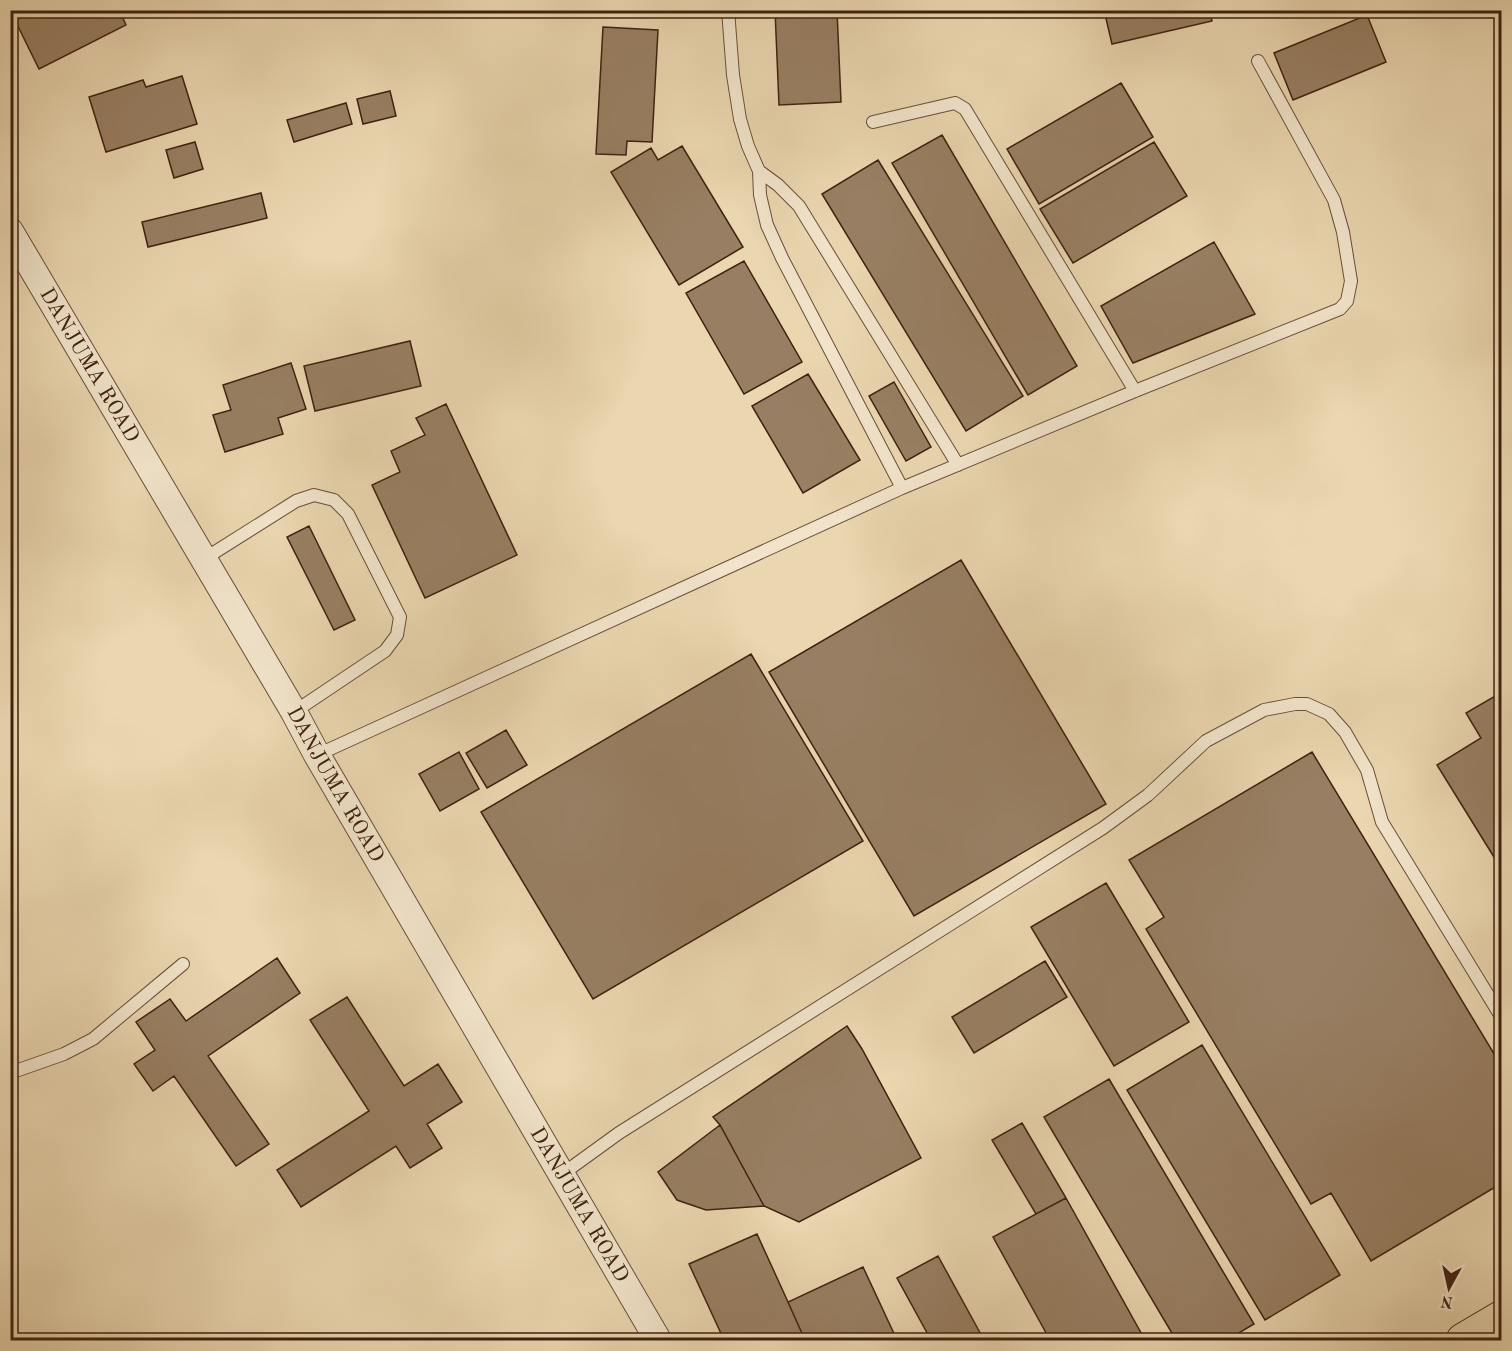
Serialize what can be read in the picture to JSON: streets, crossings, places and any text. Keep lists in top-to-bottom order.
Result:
{
  "streets": {
    "street": ["DANJUMA ROAD"]
  },
  "north": "bottom"
}
